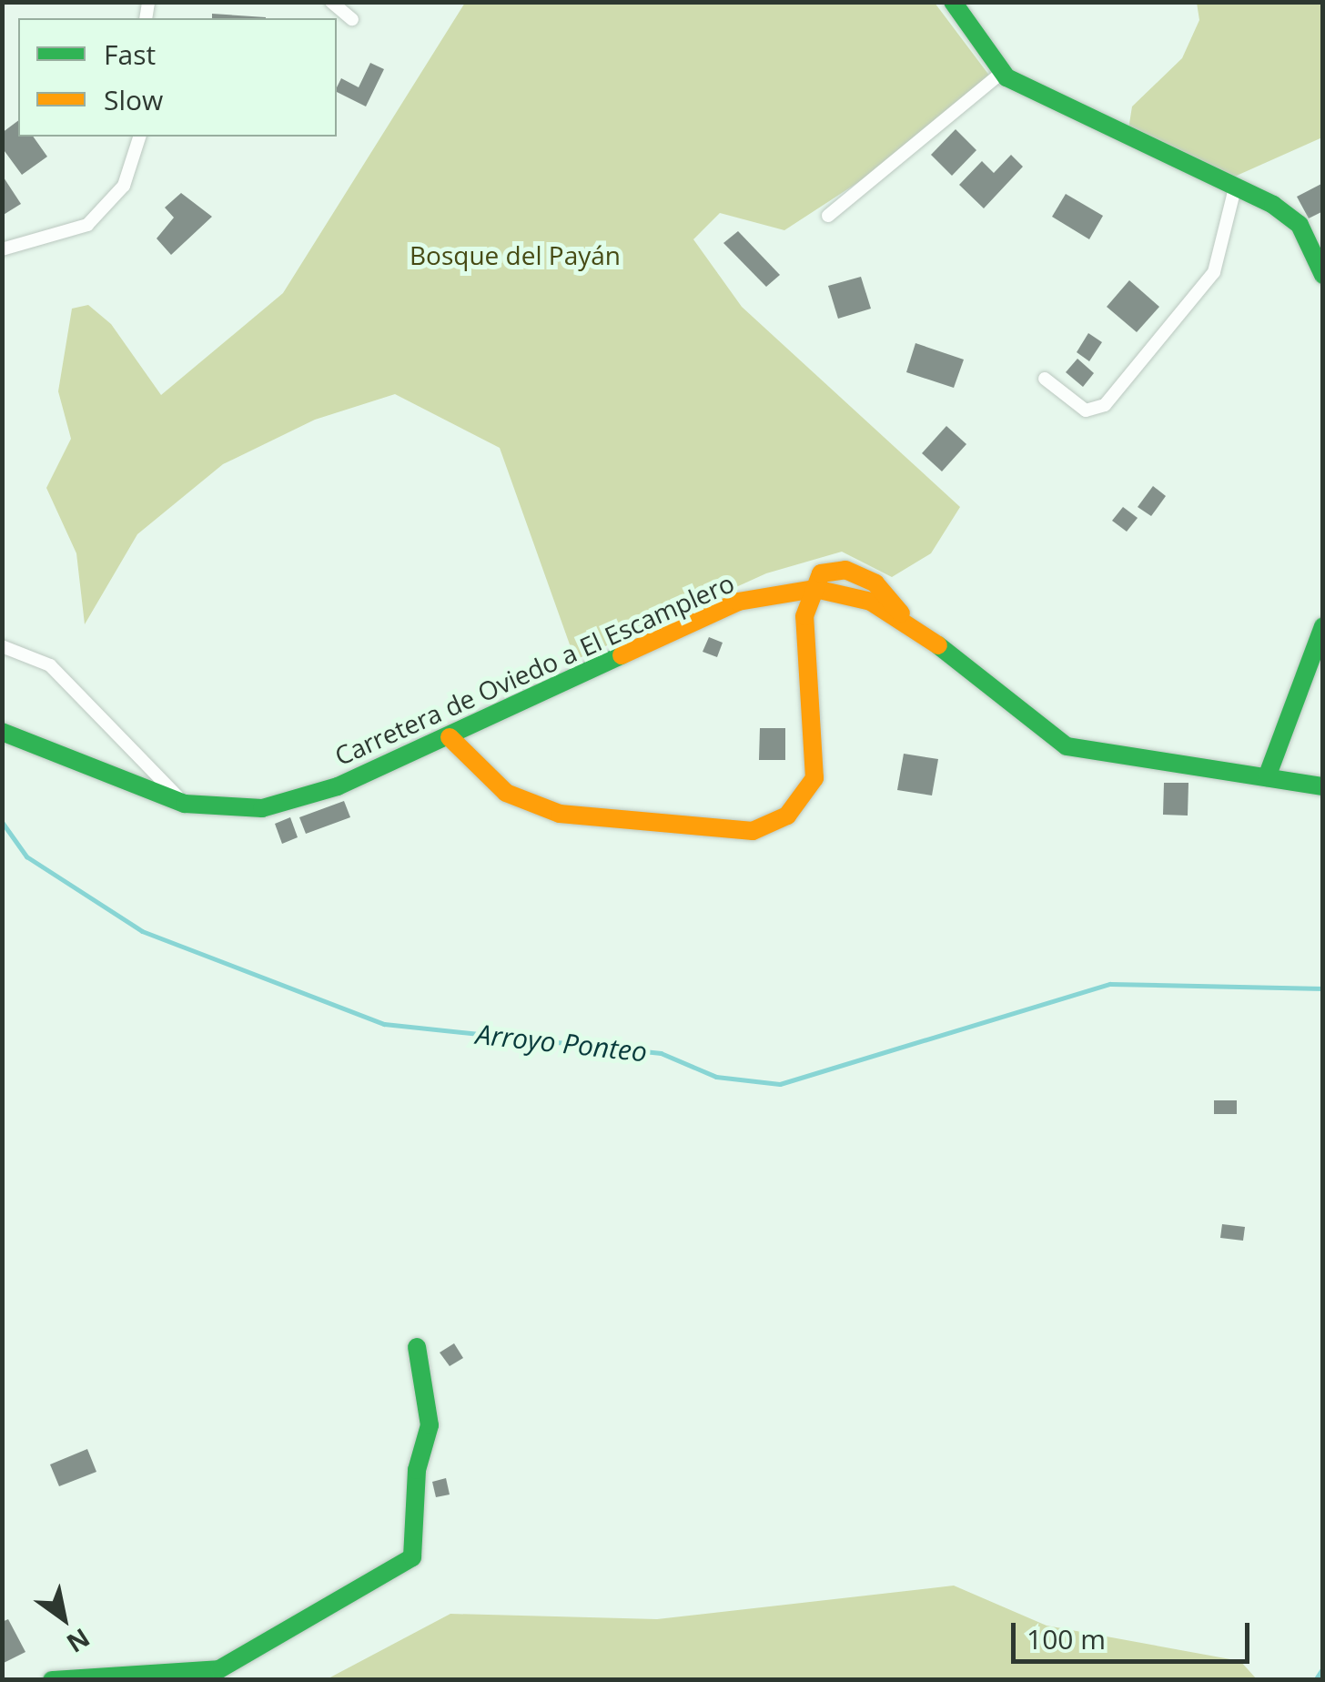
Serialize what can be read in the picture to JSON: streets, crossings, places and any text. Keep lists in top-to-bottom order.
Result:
{
  "streets": {
    "street": ["Carretera de Oviedo a El Escamplero"]
  },
  "water": ["Arroyo Ponteo"],
  "parks": ["Bosque del Payán"],
  "legend": ["Fast", "Slow"],
  "scale_bar": "100 m",
  "north": "bottom right"
}
